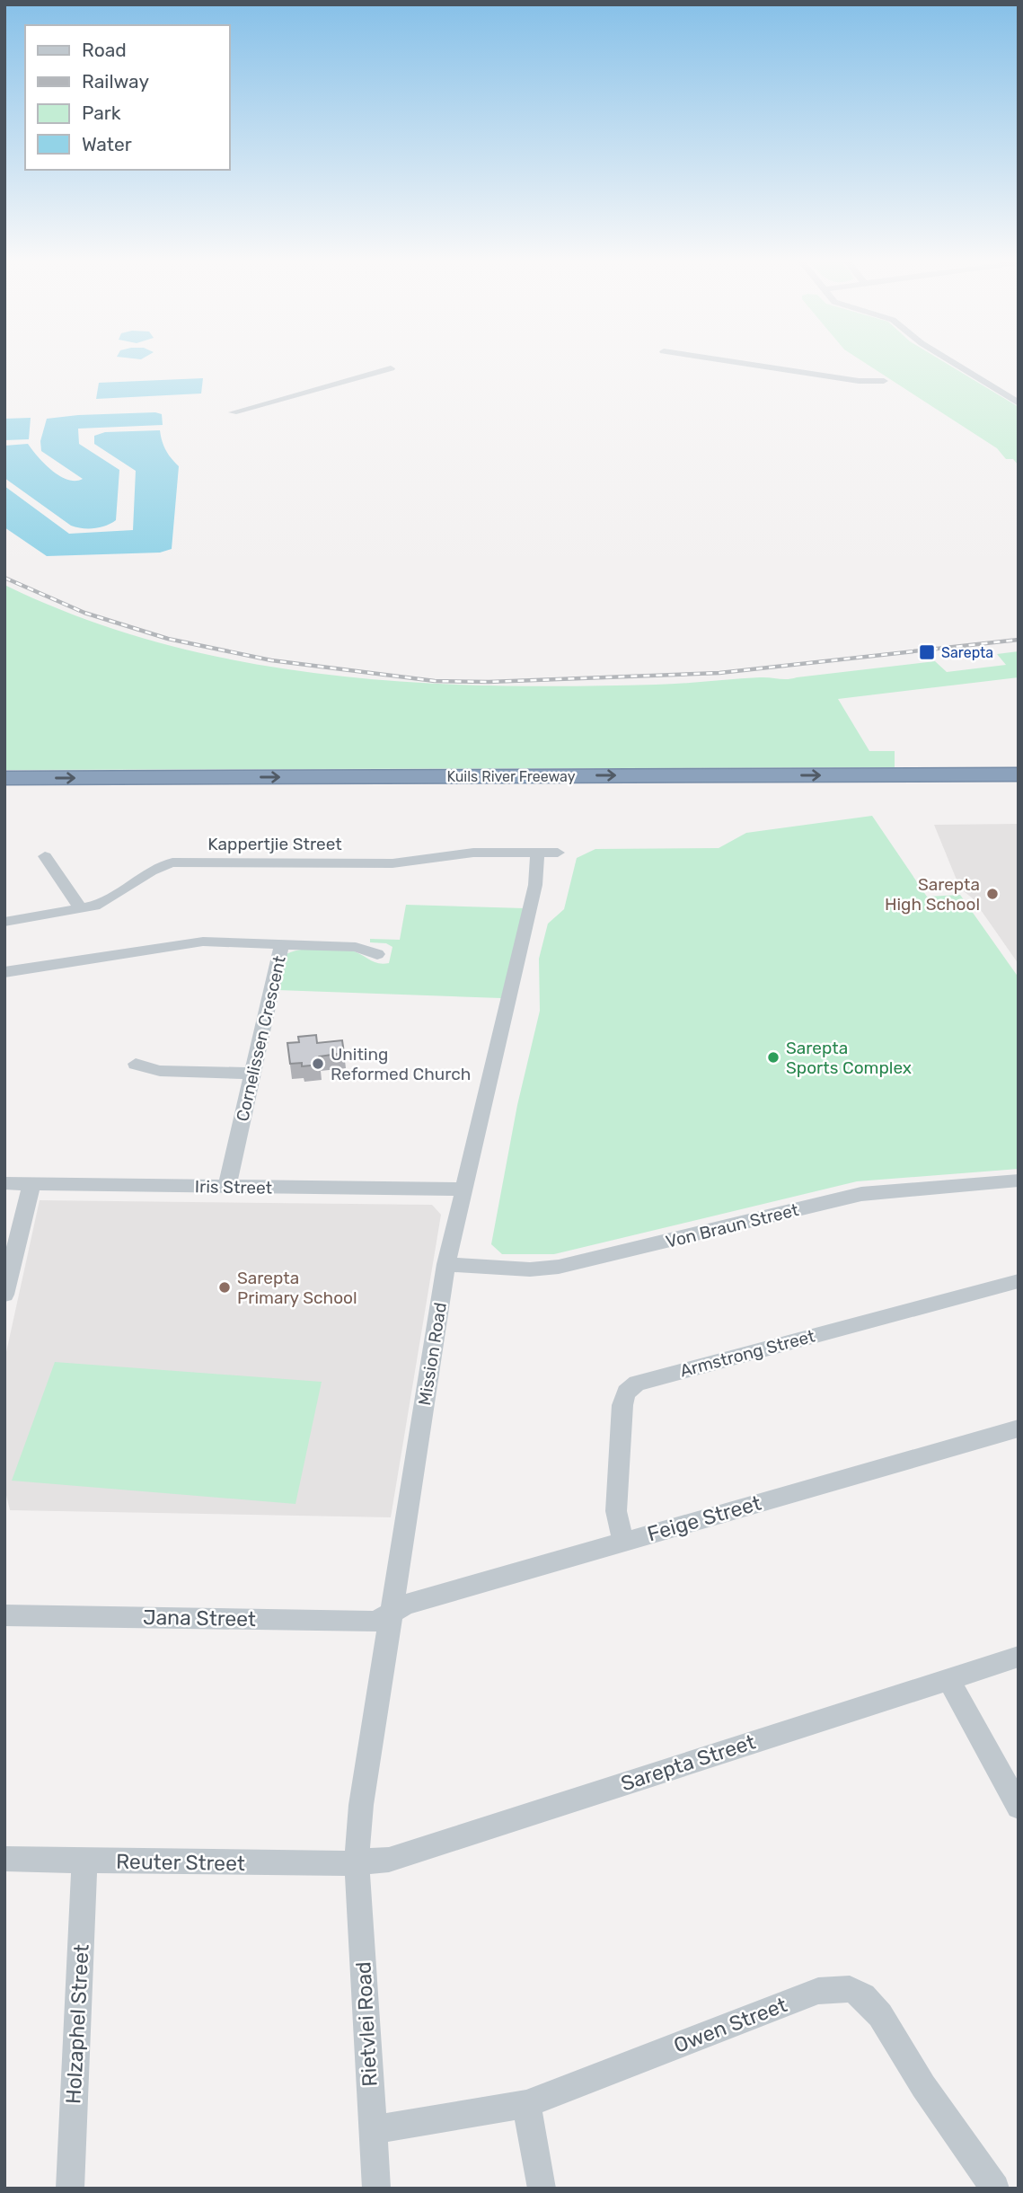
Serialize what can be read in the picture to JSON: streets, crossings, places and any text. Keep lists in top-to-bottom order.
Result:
{
  "streets": {
    "highway": ["Kuils River Freeway"],
    "street": [
      "Kappertjie Street",
      "Cornelissen Crescent",
      "Iris Street",
      "Von Braun Street",
      "Armstrong Street",
      "Mission Road",
      "Feige Street",
      "Jana Street",
      "Sarepta Street",
      "Reuter Street",
      "Holzaphel Street",
      "Rietvlei Road",
      "Owen Street"
    ]
  },
  "crossings": [
    ["Kappertjie Street", "Mission Road"],
    ["Cornelissen Crescent", "Iris Street"],
    ["Iris Street", "Mission Road"],
    ["Von Braun Street", "Mission Road"],
    ["Armstrong Street", "Feige Street"],
    ["Mission Road", "Feige Street"],
    ["Mission Road", "Jana Street"],
    ["Mission Road", "Sarepta Street"],
    ["Mission Road", "Reuter Street"],
    ["Mission Road", "Rietvlei Road"],
    ["Feige Street", "Jana Street"],
    ["Sarepta Street", "Reuter Street"],
    ["Sarepta Street", "Rietvlei Road"],
    ["Reuter Street", "Holzaphel Street"],
    ["Reuter Street", "Rietvlei Road"],
    ["Rietvlei Road", "Owen Street"]
  ],
  "places": {
    "transit": ["Sarepta"],
    "other": [
      "Sarepta High School",
      "Sarepta Sports Complex",
      "Uniting Reformed Church",
      "Sarepta Primary School"
    ]
  },
  "legend": [
    "Road",
    "Railway",
    "Park",
    "Water"
  ]
}
